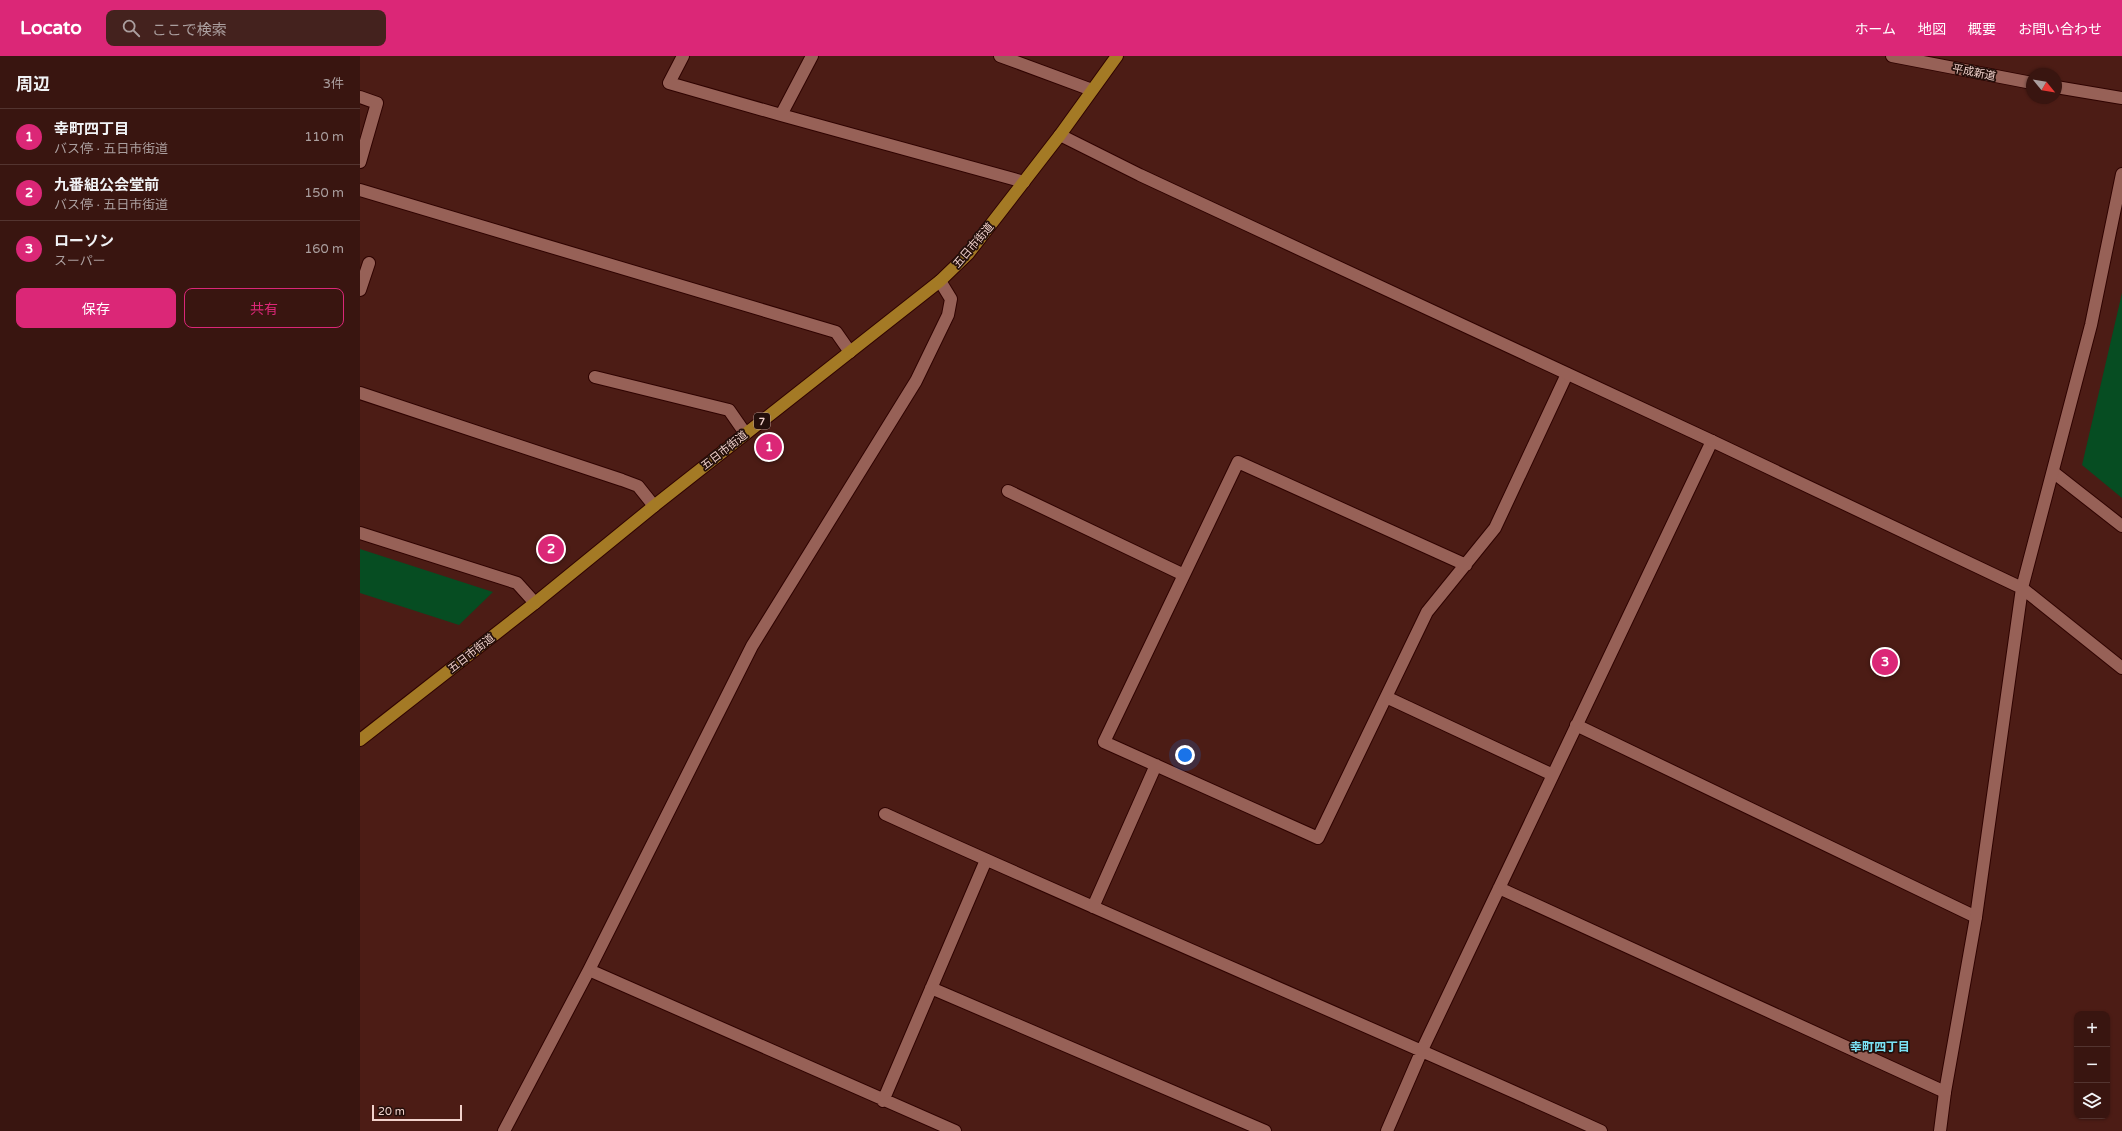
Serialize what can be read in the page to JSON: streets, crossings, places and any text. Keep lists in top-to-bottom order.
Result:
{
  "streets": {
    "main road": ["五日市街道", "7"],
    "street": ["平成新道"]
  },
  "districts": ["幸町四丁目"],
  "scale_bar": "20 m",
  "north": "bottom right",
  "page": {
    "header": "Locato",
    "search": "ここで検索",
    "nav": [
      "ホーム",
      "地図",
      "概要",
      "お問い合わせ"
    ],
    "heading": ["周辺", "3件"],
    "list": [
      {
        "mark": "1",
        "name": "幸町四丁目",
        "note": "バス停 · 五日市街道",
        "value": "110 m"
      },
      {
        "mark": "2",
        "name": "九番組公会堂前",
        "note": "バス停 · 五日市街道",
        "value": "150 m"
      },
      {
        "mark": "3",
        "name": "ローソン",
        "note": "スーパー",
        "value": "160 m"
      }
    ],
    "buttons": ["保存", "共有"],
    "pins": ["1", "2", "3"],
    "map_buttons": ["+", "−"],
    "scale": "20 m"
  }
}
